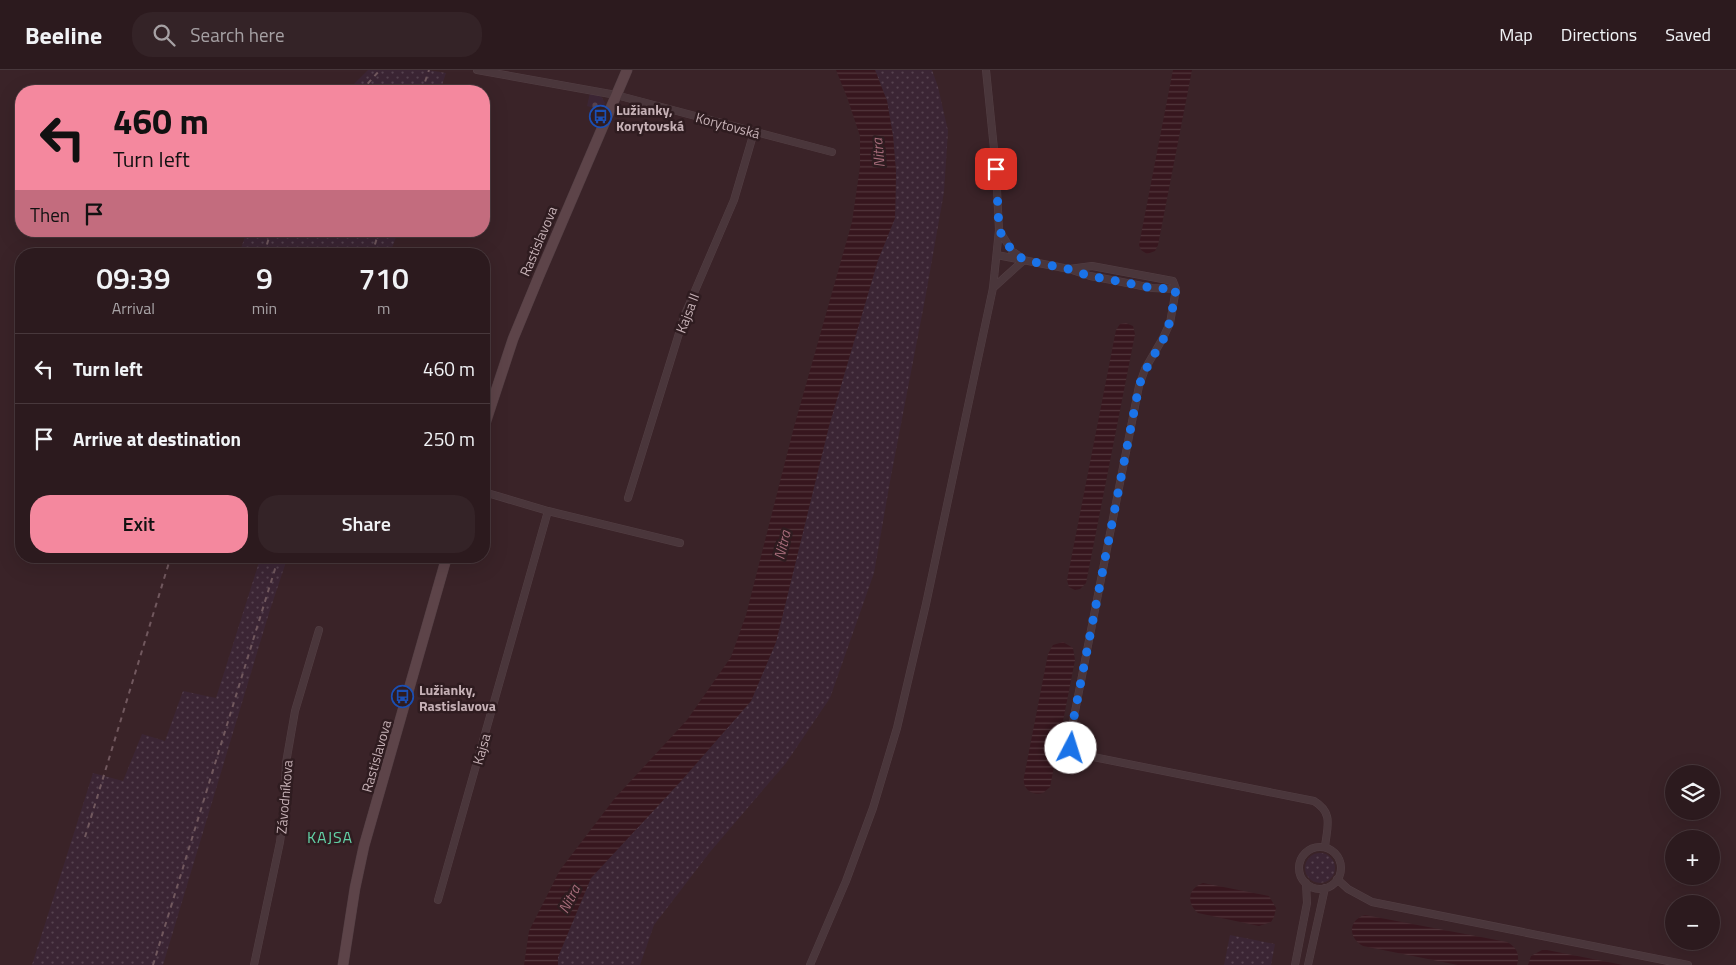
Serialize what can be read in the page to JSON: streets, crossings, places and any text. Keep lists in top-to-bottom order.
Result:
{
  "streets": {
    "street": [
      "Korytovská",
      "Rastislavova",
      "Kajsa II",
      "Kajsa",
      "Závodníkova"
    ]
  },
  "crossings": [
    ["Korytovská", "Rastislavova"],
    ["Korytovská", "Kajsa II"]
  ],
  "districts": ["KAJSA"],
  "water": ["Nitra"],
  "places": {
    "bus stop": ["Lužianky, Korytovská", "Lužianky, Rastislavova"]
  },
  "page": {
    "header": "Beeline",
    "search": "Search here",
    "nav": ["Map", "Directions", "Saved"],
    "turn": ["460 m", "Turn left"],
    "then": "Then",
    "eta": [
      "09:39",
      "Arrival",
      "9",
      "min",
      "710",
      "m"
    ],
    "list": [
      {
        "name": "Turn left",
        "value": "460 m"
      },
      {
        "name": "Arrive at destination",
        "value": "250 m"
      }
    ],
    "buttons": ["Exit", "Share"],
    "map_buttons": ["+", "−"]
  }
}
